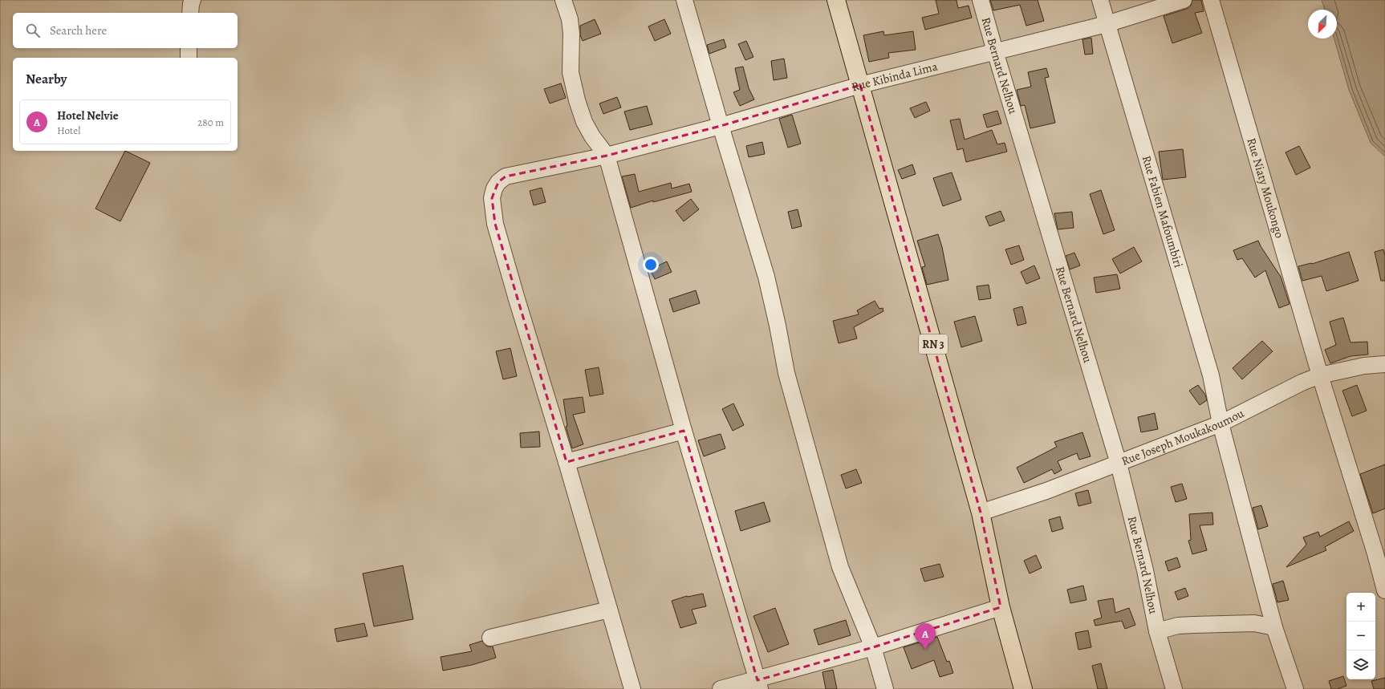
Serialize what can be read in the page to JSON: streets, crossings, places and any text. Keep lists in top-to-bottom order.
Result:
{
  "streets": {
    "highway": ["RN 3"],
    "street": [
      "Rue Bernard Nelhou",
      "Rue Kibinda Lima",
      "Rue Niaty Moukongo",
      "Rue Fabien Mafoumbiri",
      "Rue Joseph Moukakoumou"
    ]
  },
  "crossings": [
    ["Rue Bernard Nelhou", "Rue Kibinda Lima"],
    ["Rue Bernard Nelhou", "Rue Joseph Moukakoumou"],
    ["Rue Kibinda Lima", "Rue Fabien Mafoumbiri"],
    ["Rue Kibinda Lima", "RN 3"],
    ["Rue Niaty Moukongo", "Rue Joseph Moukakoumou"],
    ["Rue Fabien Mafoumbiri", "Rue Joseph Moukakoumou"],
    ["RN 3", "Rue Joseph Moukakoumou"]
  ],
  "north": "bottom left",
  "page": {
    "search": "Search here",
    "heading": "Nearby",
    "list": [
      {
        "mark": "A",
        "name": "Hotel Nelvie",
        "note": "Hotel",
        "value": "280 m"
      }
    ],
    "map_buttons": ["+", "−"],
    "pins": "A"
  }
}
